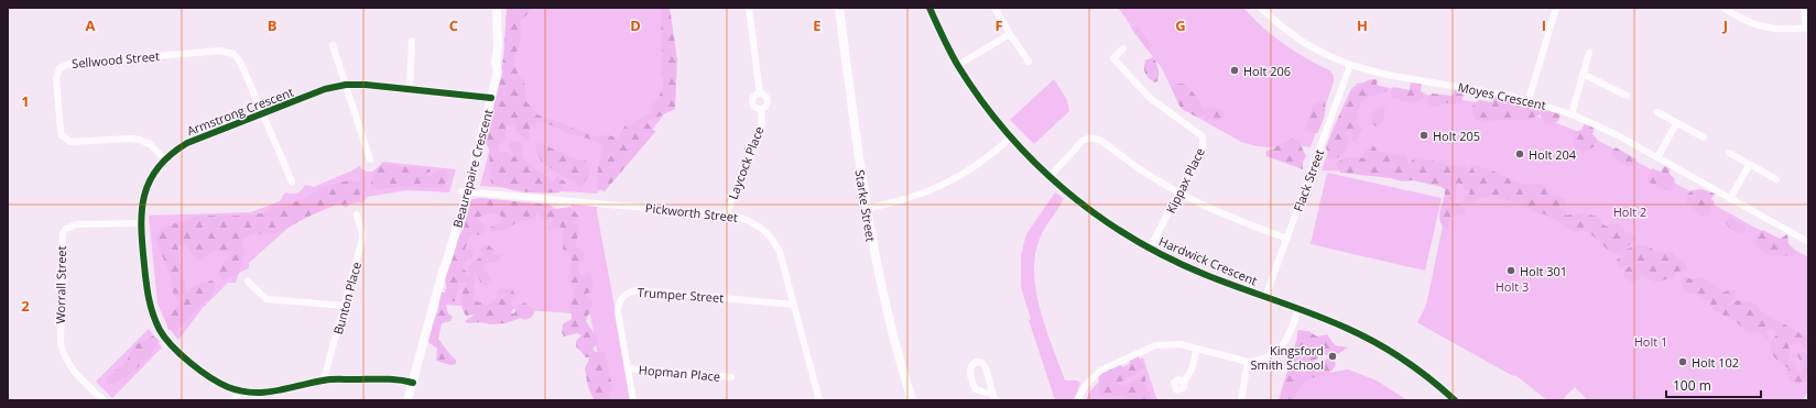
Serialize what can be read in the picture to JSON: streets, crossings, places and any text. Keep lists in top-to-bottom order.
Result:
{
  "streets": {
    "street": [
      "Sellwood Street",
      "Moyes Crescent",
      "Armstrong Crescent",
      "Laycock Place",
      "Beaurepaire Crescent",
      "Kippax Place",
      "Flack Street",
      "Starke Street",
      "Pickworth Street",
      "Hardwick Crescent",
      "Worrall Street",
      "Trumper Street",
      "Bunton Place",
      "Hopman Place"
    ]
  },
  "crossings": [
    ["Sellwood Street", "Armstrong Crescent"],
    ["Moyes Crescent", "Flack Street"],
    ["Armstrong Crescent", "Beaurepaire Crescent"],
    ["Armstrong Crescent", "Worrall Street"],
    ["Armstrong Crescent", "Bunton Place"],
    ["Laycock Place", "Pickworth Street"],
    ["Beaurepaire Crescent", "Pickworth Street"],
    ["Kippax Place", "Hardwick Crescent"],
    ["Flack Street", "Hardwick Crescent"],
    ["Pickworth Street", "Trumper Street"],
    ["Trumper Street", "Hopman Place"]
  ],
  "parks": ["Holt 2", "Holt 3", "Holt 1"],
  "places": [
    "Holt 206",
    "Holt 205",
    "Holt 204",
    "Holt 301",
    "Kingsford Smith School",
    "Holt 102"
  ],
  "scale_bar": "100 m",
  "grid": {
    "columns": [
      "A",
      "B",
      "C",
      "D",
      "E",
      "F",
      "G",
      "H",
      "I",
      "J"
    ],
    "rows": ["1", "2"]
  }
}
